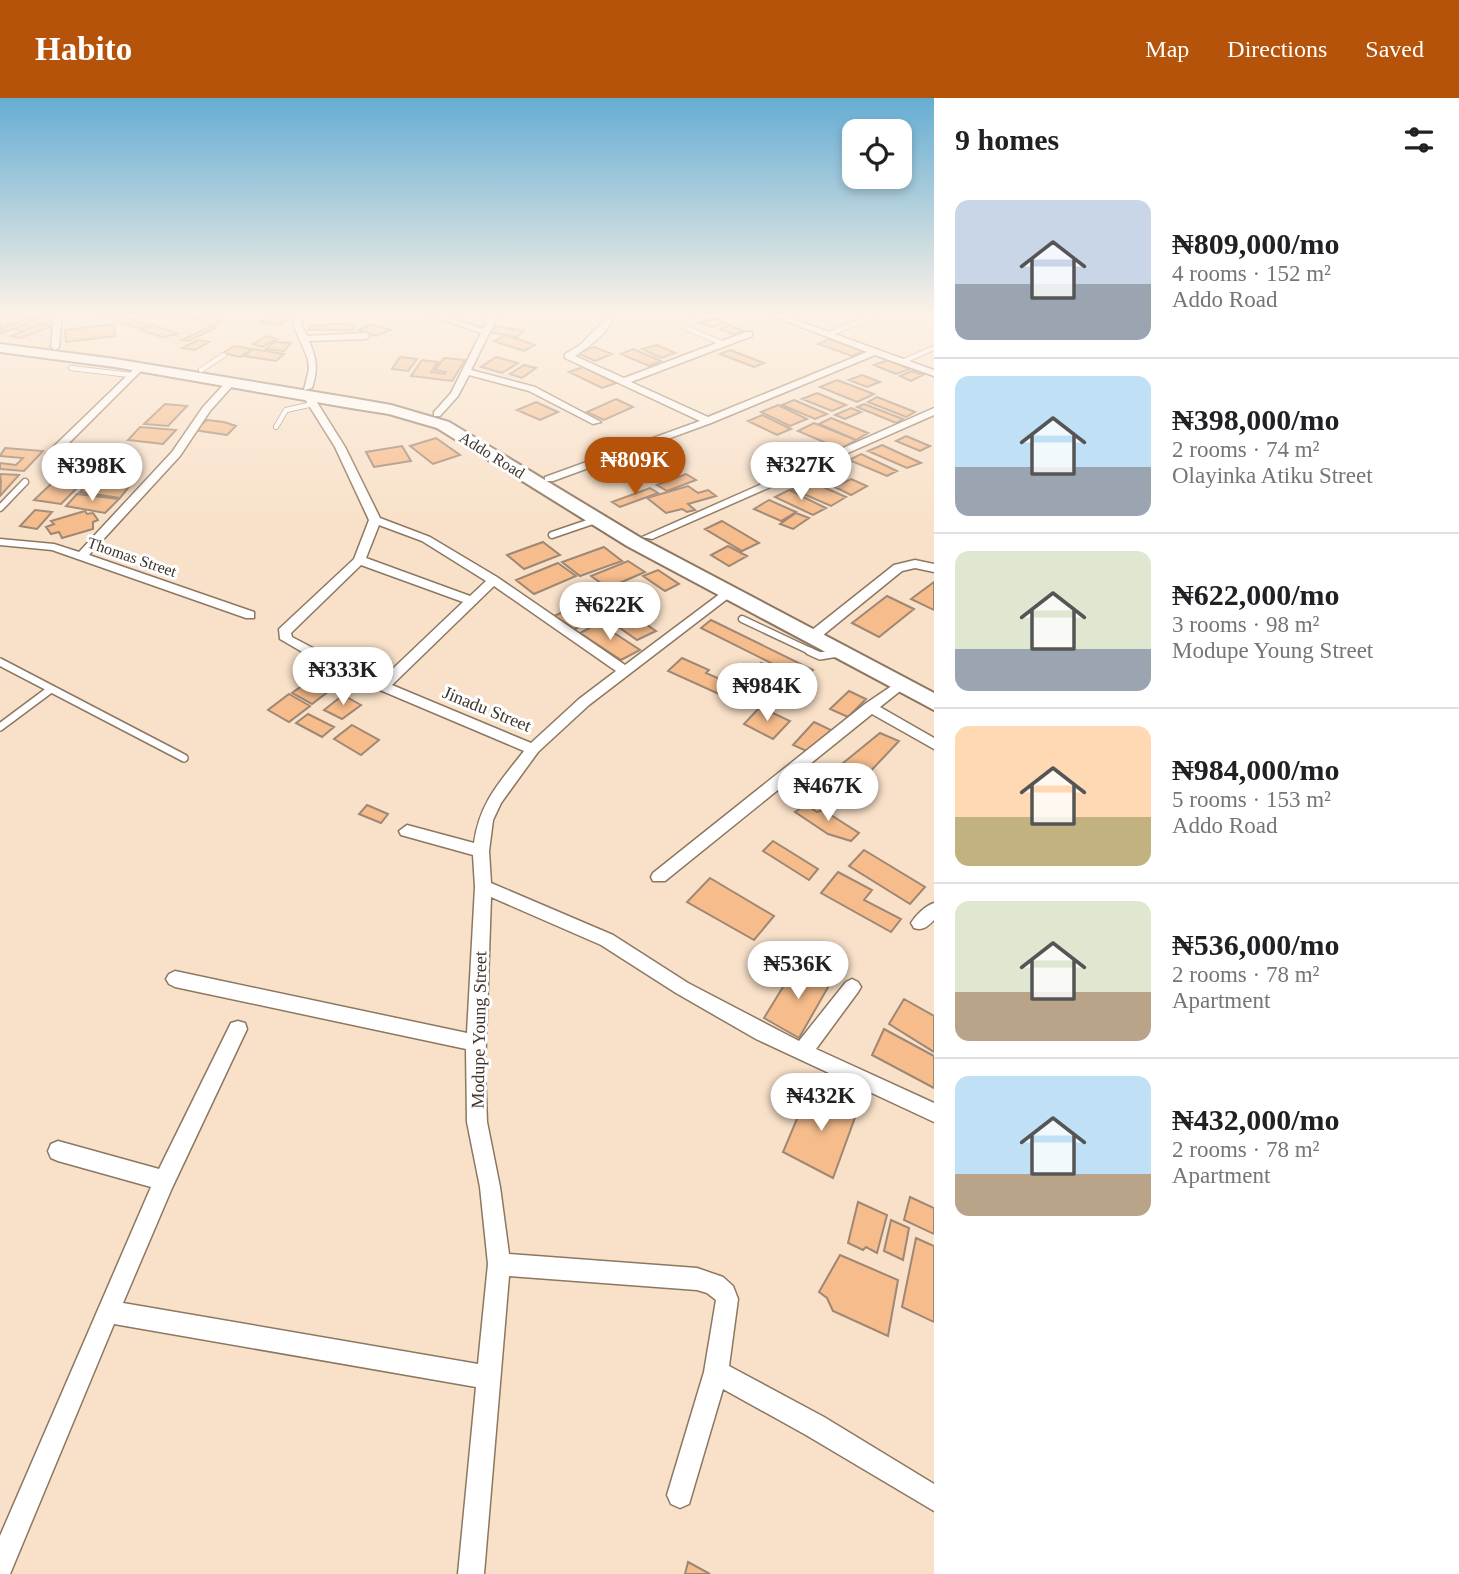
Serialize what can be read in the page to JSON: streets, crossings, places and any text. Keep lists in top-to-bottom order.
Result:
{
  "streets": {
    "main road": ["Addo Road"],
    "street": ["Thomas Street", "Jinadu Street", "Modupe Young Street"]
  },
  "crossings": [
    ["Addo Road", "Modupe Young Street"],
    ["Jinadu Street", "Modupe Young Street"]
  ],
  "page": {
    "header": "Habito",
    "nav": ["Map", "Directions", "Saved"],
    "heading": "9 homes",
    "list": [
      {
        "name": "₦809,000/mo",
        "note": "4 rooms · 152 m² · Addo Road"
      },
      {
        "name": "₦398,000/mo",
        "note": "2 rooms · 74 m² · Olayinka Atiku Street"
      },
      {
        "name": "₦622,000/mo",
        "note": "3 rooms · 98 m² · Modupe Young Street"
      },
      {
        "name": "₦984,000/mo",
        "note": "5 rooms · 153 m² · Addo Road"
      },
      {
        "name": "₦536,000/mo",
        "note": "2 rooms · 78 m² · Apartment"
      },
      {
        "name": "₦432,000/mo",
        "note": "2 rooms · 78 m² · Apartment"
      }
    ],
    "price": [
      "₦809K",
      "₦327K",
      "₦398K",
      "₦622K",
      "₦333K",
      "₦984K",
      "₦467K",
      "₦536K",
      "₦432K"
    ]
  }
}
